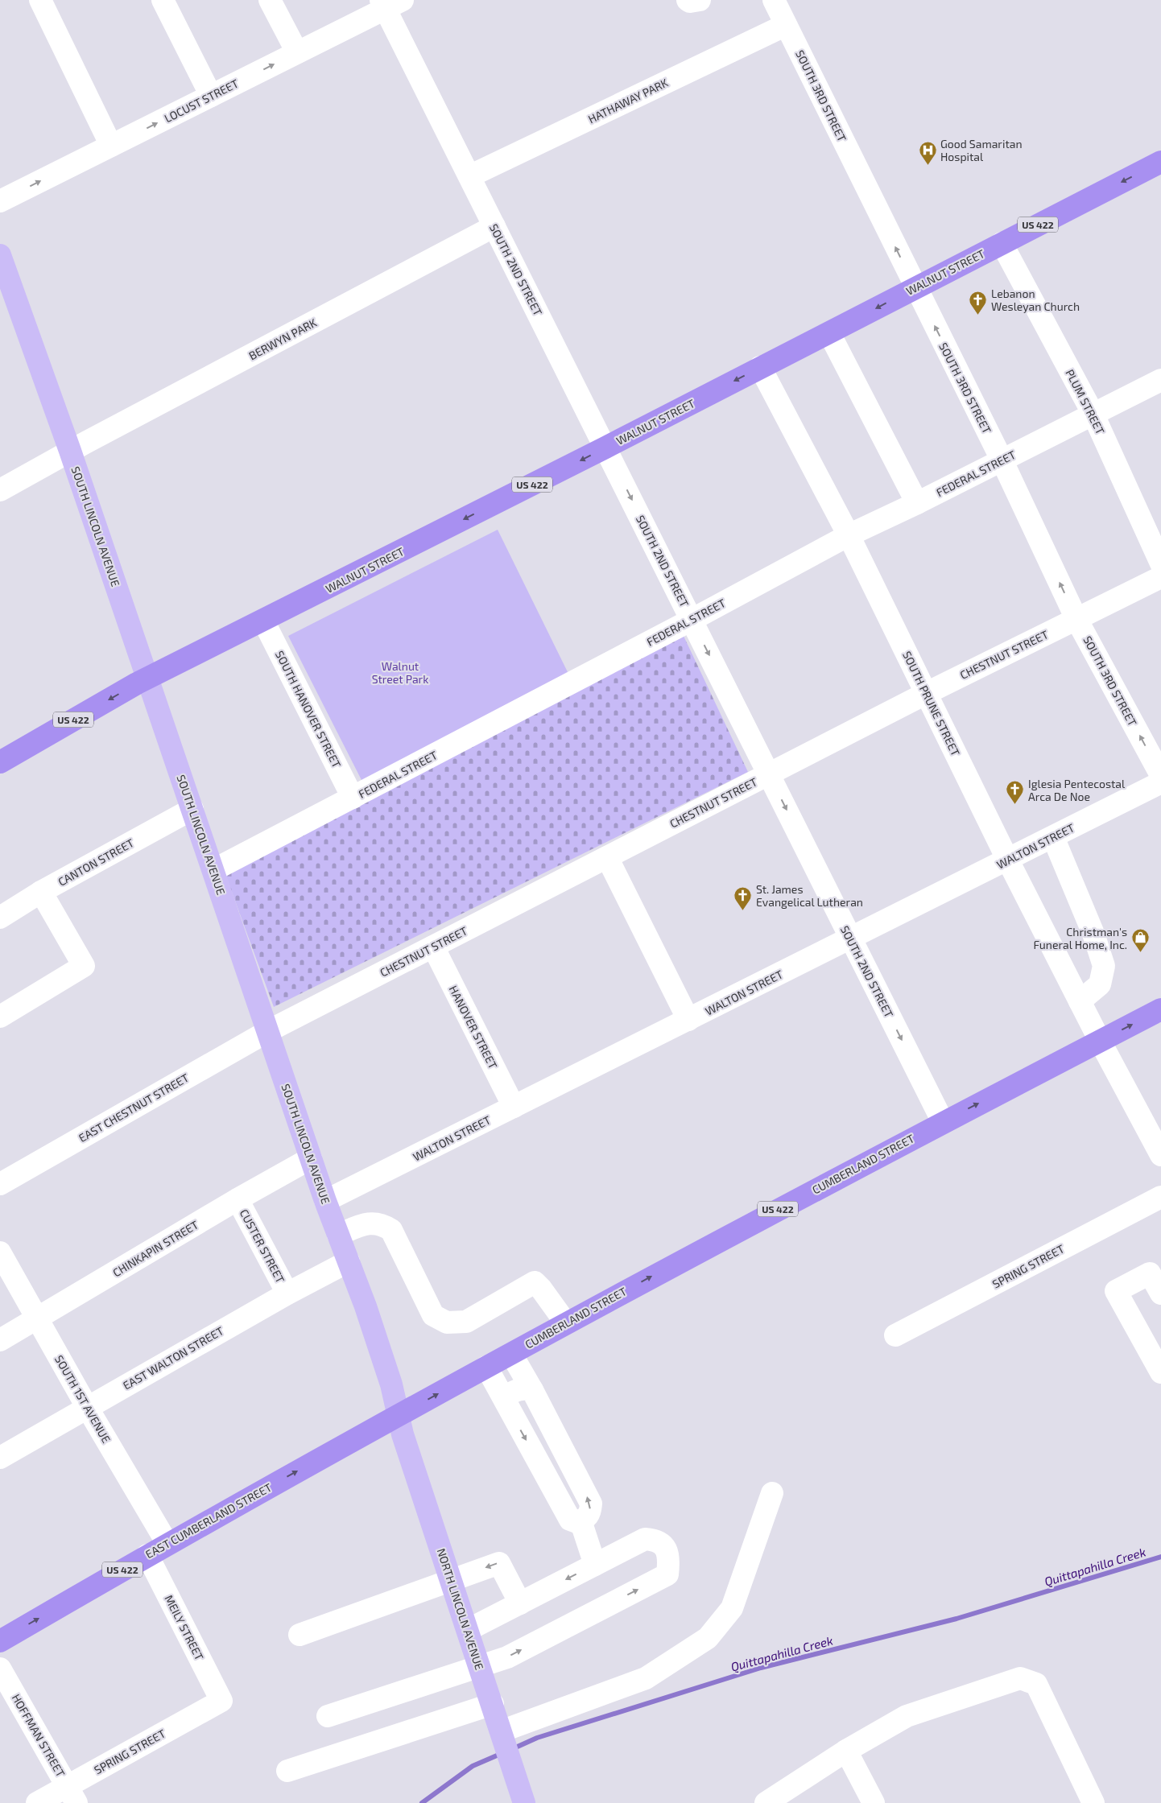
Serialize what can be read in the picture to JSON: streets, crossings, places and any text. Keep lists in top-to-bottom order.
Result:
{
  "streets": {
    "highway": [
      "US 422",
      "WALNUT STREET",
      "CUMBERLAND STREET",
      "EAST CUMBERLAND STREET"
    ],
    "main road": ["SOUTH LINCOLN AVENUE", "NORTH LINCOLN AVENUE"],
    "street": [
      "SOUTH 3RD STREET",
      "LOCUST STREET",
      "HATHAWAY PARK",
      "SOUTH 2ND STREET",
      "BERWYN PARK",
      "PLUM STREET",
      "FEDERAL STREET",
      "CHESTNUT STREET",
      "SOUTH PRUNE STREET",
      "SOUTH HANOVER STREET",
      "WALTON STREET",
      "CANTON STREET",
      "HANOVER STREET",
      "EAST CHESTNUT STREET",
      "CUSTER STREET",
      "CHINKAPIN STREET",
      "SPRING STREET",
      "EAST WALTON STREET",
      "SOUTH 1ST AVENUE",
      "MEILY STREET",
      "HOFFMAN STREET"
    ]
  },
  "crossings": [
    ["SOUTH 3RD STREET", "HATHAWAY PARK"],
    ["SOUTH 3RD STREET", "WALNUT STREET"],
    ["SOUTH 3RD STREET", "FEDERAL STREET"],
    ["SOUTH 3RD STREET", "CHESTNUT STREET"],
    ["LOCUST STREET", "SOUTH 2ND STREET"],
    ["HATHAWAY PARK", "SOUTH 2ND STREET"],
    ["US 422", "WALNUT STREET"],
    ["US 422", "SOUTH LINCOLN AVENUE"],
    ["SOUTH 2ND STREET", "WALNUT STREET"],
    ["SOUTH 2ND STREET", "BERWYN PARK"],
    ["SOUTH 2ND STREET", "FEDERAL STREET"],
    ["SOUTH 2ND STREET", "CHESTNUT STREET"],
    ["SOUTH 2ND STREET", "WALTON STREET"],
    ["SOUTH 2ND STREET", "CUMBERLAND STREET"],
    ["WALNUT STREET", "PLUM STREET"],
    ["WALNUT STREET", "SOUTH LINCOLN AVENUE"],
    ["WALNUT STREET", "SOUTH PRUNE STREET"],
    ["WALNUT STREET", "SOUTH HANOVER STREET"],
    ["BERWYN PARK", "SOUTH LINCOLN AVENUE"],
    ["PLUM STREET", "FEDERAL STREET"],
    ["FEDERAL STREET", "SOUTH LINCOLN AVENUE"],
    ["FEDERAL STREET", "SOUTH PRUNE STREET"],
    ["FEDERAL STREET", "SOUTH HANOVER STREET"],
    ["SOUTH LINCOLN AVENUE", "CHESTNUT STREET"],
    ["SOUTH LINCOLN AVENUE", "WALTON STREET"],
    ["SOUTH LINCOLN AVENUE", "CANTON STREET"],
    ["SOUTH LINCOLN AVENUE", "EAST CHESTNUT STREET"],
    ["SOUTH LINCOLN AVENUE", "CUMBERLAND STREET"],
    ["SOUTH LINCOLN AVENUE", "CHINKAPIN STREET"],
    ["SOUTH LINCOLN AVENUE", "EAST WALTON STREET"],
    ["SOUTH LINCOLN AVENUE", "EAST CUMBERLAND STREET"],
    ["SOUTH LINCOLN AVENUE", "NORTH LINCOLN AVENUE"],
    ["CHESTNUT STREET", "SOUTH PRUNE STREET"],
    ["CHESTNUT STREET", "HANOVER STREET"],
    ["CHESTNUT STREET", "EAST CHESTNUT STREET"],
    ["SOUTH PRUNE STREET", "WALTON STREET"],
    ["SOUTH PRUNE STREET", "CUMBERLAND STREET"],
    ["WALTON STREET", "HANOVER STREET"],
    ["CUMBERLAND STREET", "EAST CUMBERLAND STREET"],
    ["CUMBERLAND STREET", "NORTH LINCOLN AVENUE"],
    ["CUSTER STREET", "CHINKAPIN STREET"],
    ["CUSTER STREET", "EAST WALTON STREET"],
    ["CHINKAPIN STREET", "SOUTH 1ST AVENUE"],
    ["SPRING STREET", "MEILY STREET"],
    ["SPRING STREET", "HOFFMAN STREET"],
    ["EAST WALTON STREET", "SOUTH 1ST AVENUE"],
    ["SOUTH 1ST AVENUE", "EAST CUMBERLAND STREET"],
    ["EAST CUMBERLAND STREET", "NORTH LINCOLN AVENUE"],
    ["EAST CUMBERLAND STREET", "MEILY STREET"]
  ],
  "one_way": [
    "SOUTH 3RD STREET",
    "LOCUST STREET",
    "SOUTH 2ND STREET",
    "WALNUT STREET",
    "CUMBERLAND STREET",
    "EAST CUMBERLAND STREET"
  ],
  "water": ["Quittapahilla Creek"],
  "parks": ["Walnut Street Park"],
  "places": {
    "hospital": ["Good Samaritan Hospital"],
    "church": ["Lebanon Wesleyan Church", "Iglesia Pentecostal Arca De Noe", "St. James Evangelical Lutheran"],
    "shop": ["Christman's Funeral Home, Inc."]
  }
}
